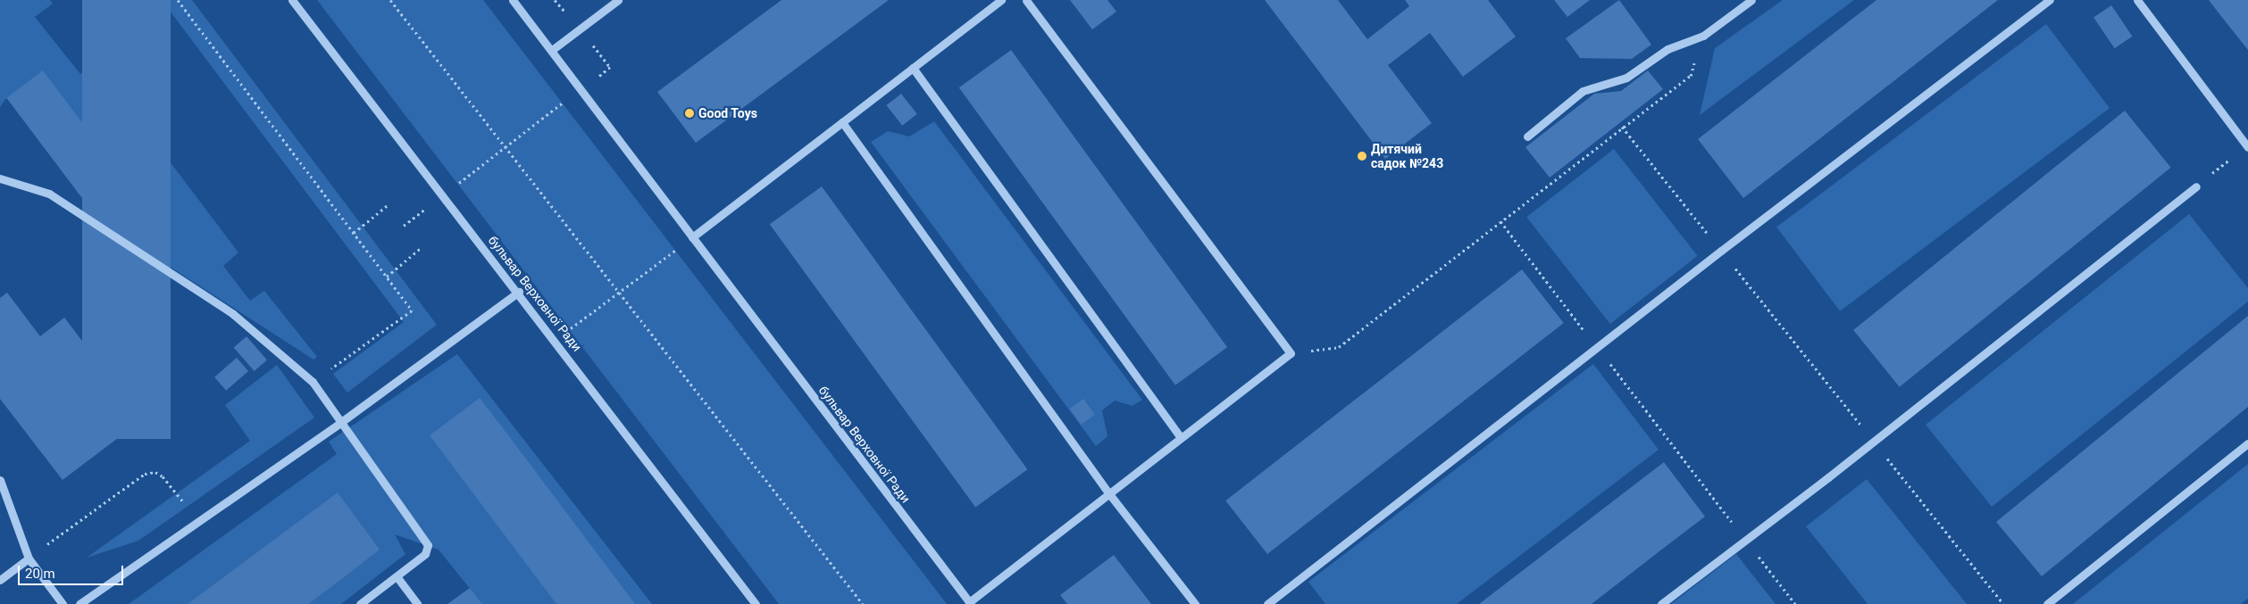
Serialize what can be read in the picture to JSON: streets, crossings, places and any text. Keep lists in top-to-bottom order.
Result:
{
  "streets": {
    "street": ["бульвар Верховної Ради"]
  },
  "places": ["Good Toys", "Дитячий садок №243"],
  "scale_bar": "20 m"
}
